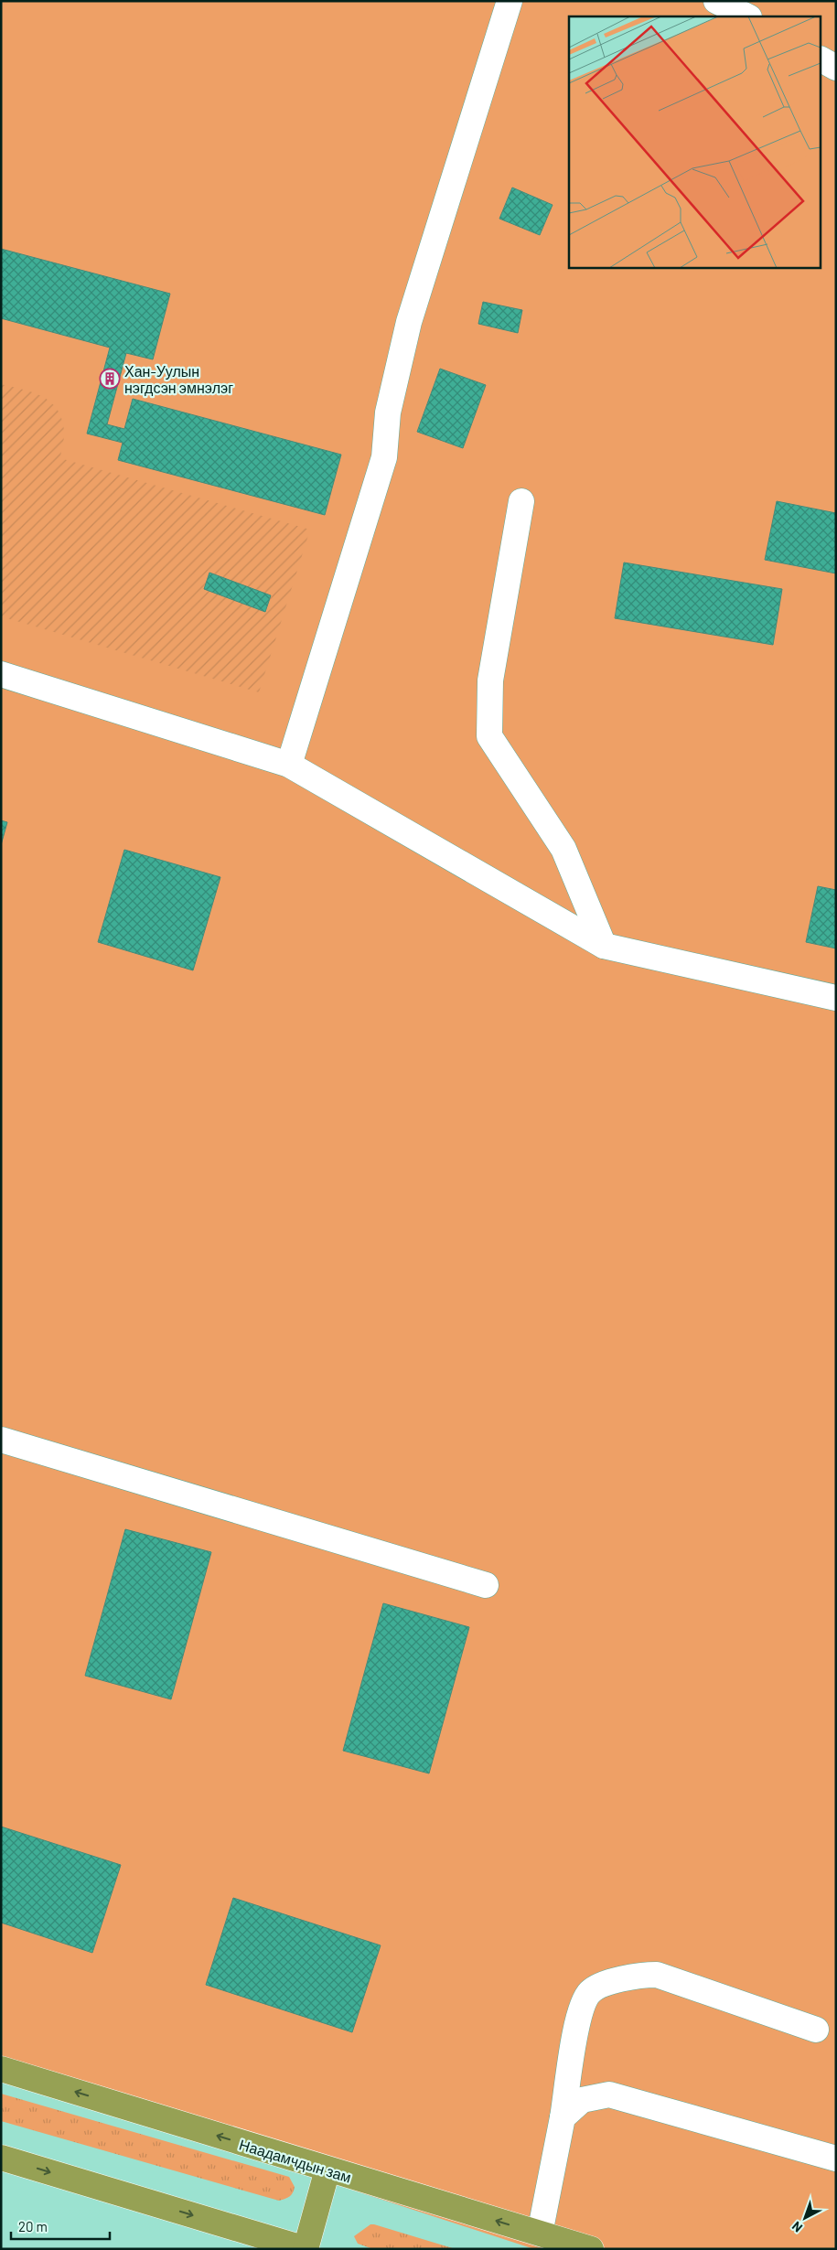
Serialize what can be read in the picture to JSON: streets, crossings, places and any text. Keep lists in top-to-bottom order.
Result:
{
  "streets": {
    "highway": ["Наадамчдын зам"]
  },
  "places": {
    "building": ["Хан-Уулын нэгдсэн эмнэлэг"]
  },
  "scale_bar": "20 m",
  "north": "bottom left"
}
